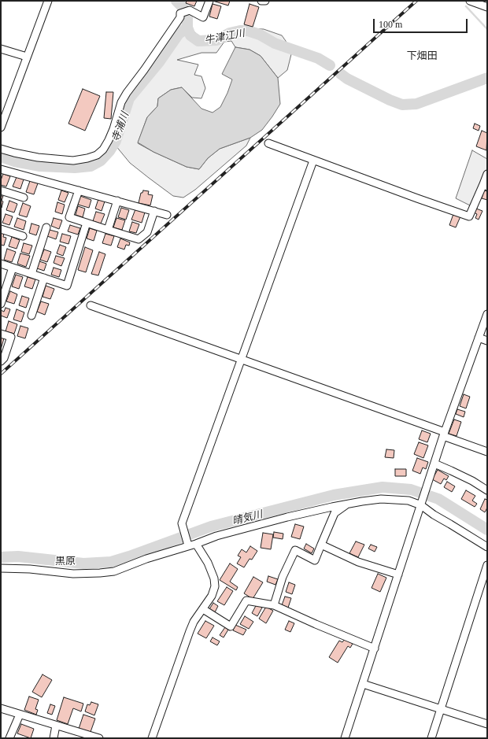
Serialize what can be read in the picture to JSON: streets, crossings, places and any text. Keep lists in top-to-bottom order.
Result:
{
  "districts": ["下畑田", "黒原"],
  "water": ["牛津江川", "寺浦川", "晴気川"],
  "scale_bar": "100 m"
}
